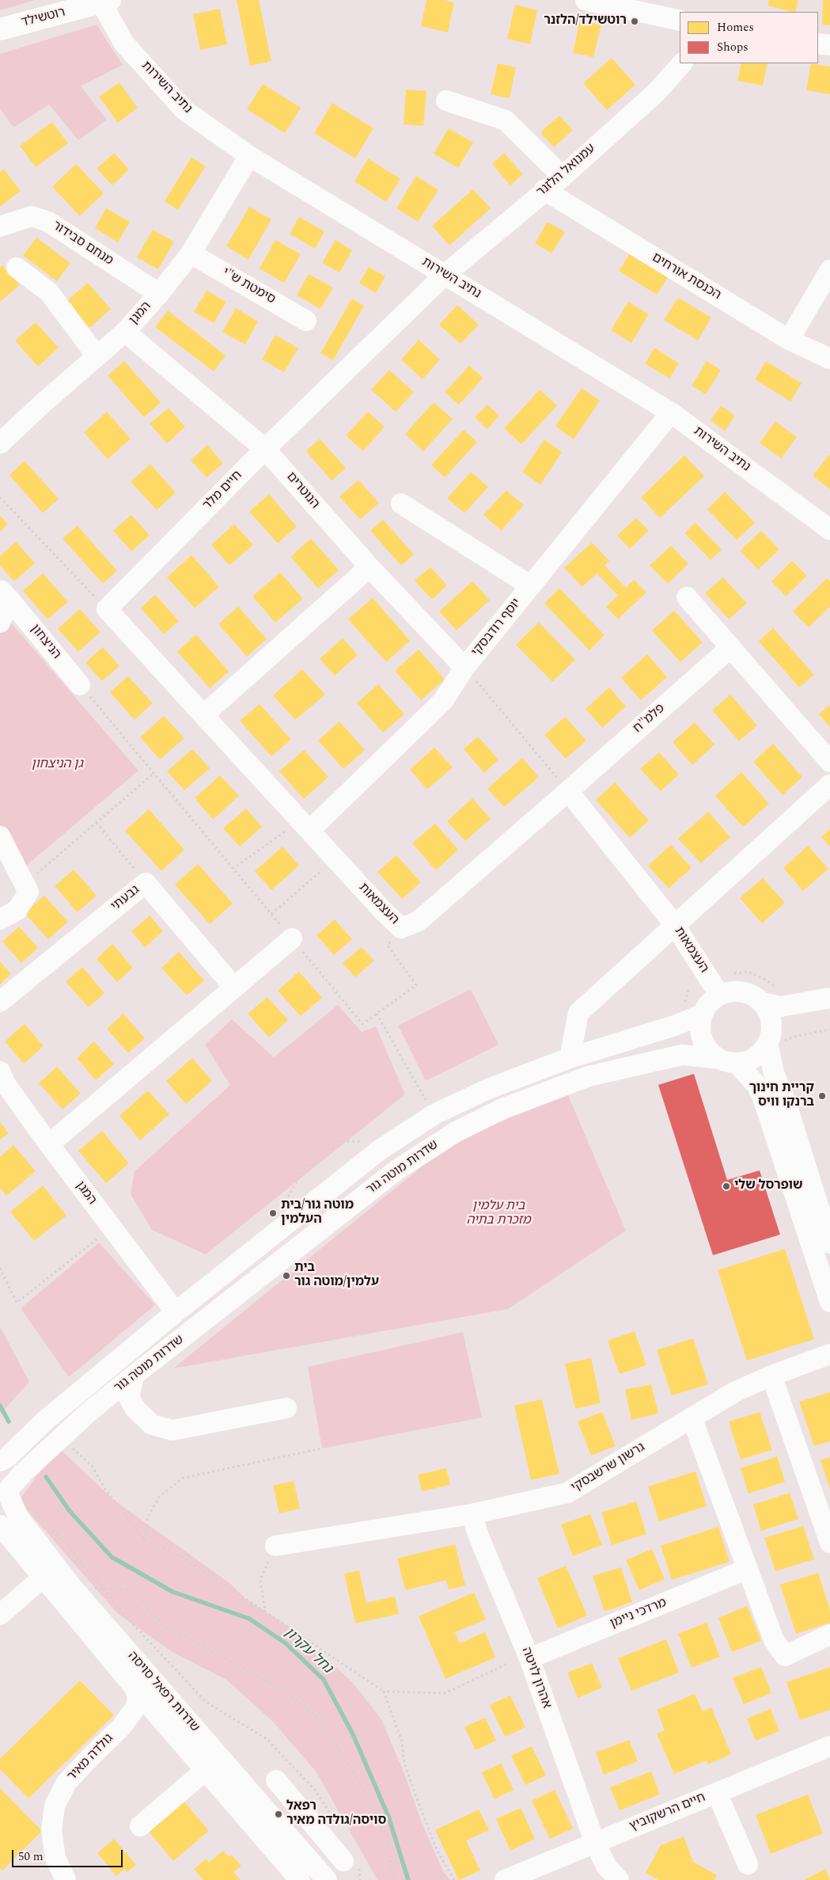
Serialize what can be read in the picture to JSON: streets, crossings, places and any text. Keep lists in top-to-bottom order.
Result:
{
  "streets": {
    "main road": ["רוטשילד"],
    "street": [
      "נתיב השירות",
      "עמנואל הלזנר",
      "מנחם סבידור",
      "הכנסת אורחים",
      "סימטת ש\"י",
      "המגן",
      "חיים מלר",
      "הנוטרים",
      "יוסף רודבסקי",
      "הניצחון",
      "פלמ\"ח",
      "גבעתי",
      "העצמאות",
      "שדרות מוטה גור",
      "גרשון שרשבסקי",
      "מרדכי ניימן",
      "אהרון לויטה",
      "שדרות רפאל סויסה",
      "גולדה מאיר",
      "חיים הרשקוביץ"
    ]
  },
  "crossings": [
    ["רוטשילד", "נתיב השירות"],
    ["נתיב השירות", "עמנואל הלזנר"],
    ["נתיב השירות", "המגן"],
    ["נתיב השירות", "חיים מלר"],
    ["נתיב השירות", "יוסף רודבסקי"],
    ["עמנואל הלזנר", "הכנסת אורחים"],
    ["עמנואל הלזנר", "חיים מלר"],
    ["מנחם סבידור", "המגן"],
    ["סימטת ש\"י", "המגן"],
    ["המגן", "הנוטרים"],
    ["המגן", "שדרות מוטה גור"],
    ["חיים מלר", "הנוטרים"],
    ["הנוטרים", "יוסף רודבסקי"],
    ["יוסף רודבסקי", "העצמאות"],
    ["פלמ\"ח", "העצמאות"],
    ["העצמאות", "שדרות מוטה גור"],
    ["שדרות מוטה גור", "שדרות רפאל סויסה"],
    ["גרשון שרשבסקי", "אהרון לויטה"],
    ["מרדכי ניימן", "אהרון לויטה"],
    ["אהרון לויטה", "חיים הרשקוביץ"],
    ["שדרות רפאל סויסה", "גולדה מאיר"]
  ],
  "water": ["נחל עקרון"],
  "parks": ["גן הניצחון", "בית עלמין מזכרת בתיה"],
  "places": [
    "רוטשילד/הלזנר",
    "קריית חינוך ברנקו וויס",
    "שופרסל שלי",
    "מוטה גור/בית העלמין",
    "בית עלמין/מוטה גור",
    "רפאל סויסה/גולדה מאיר"
  ],
  "legend": ["Homes", "Shops"],
  "scale_bar": "50 m"
}
